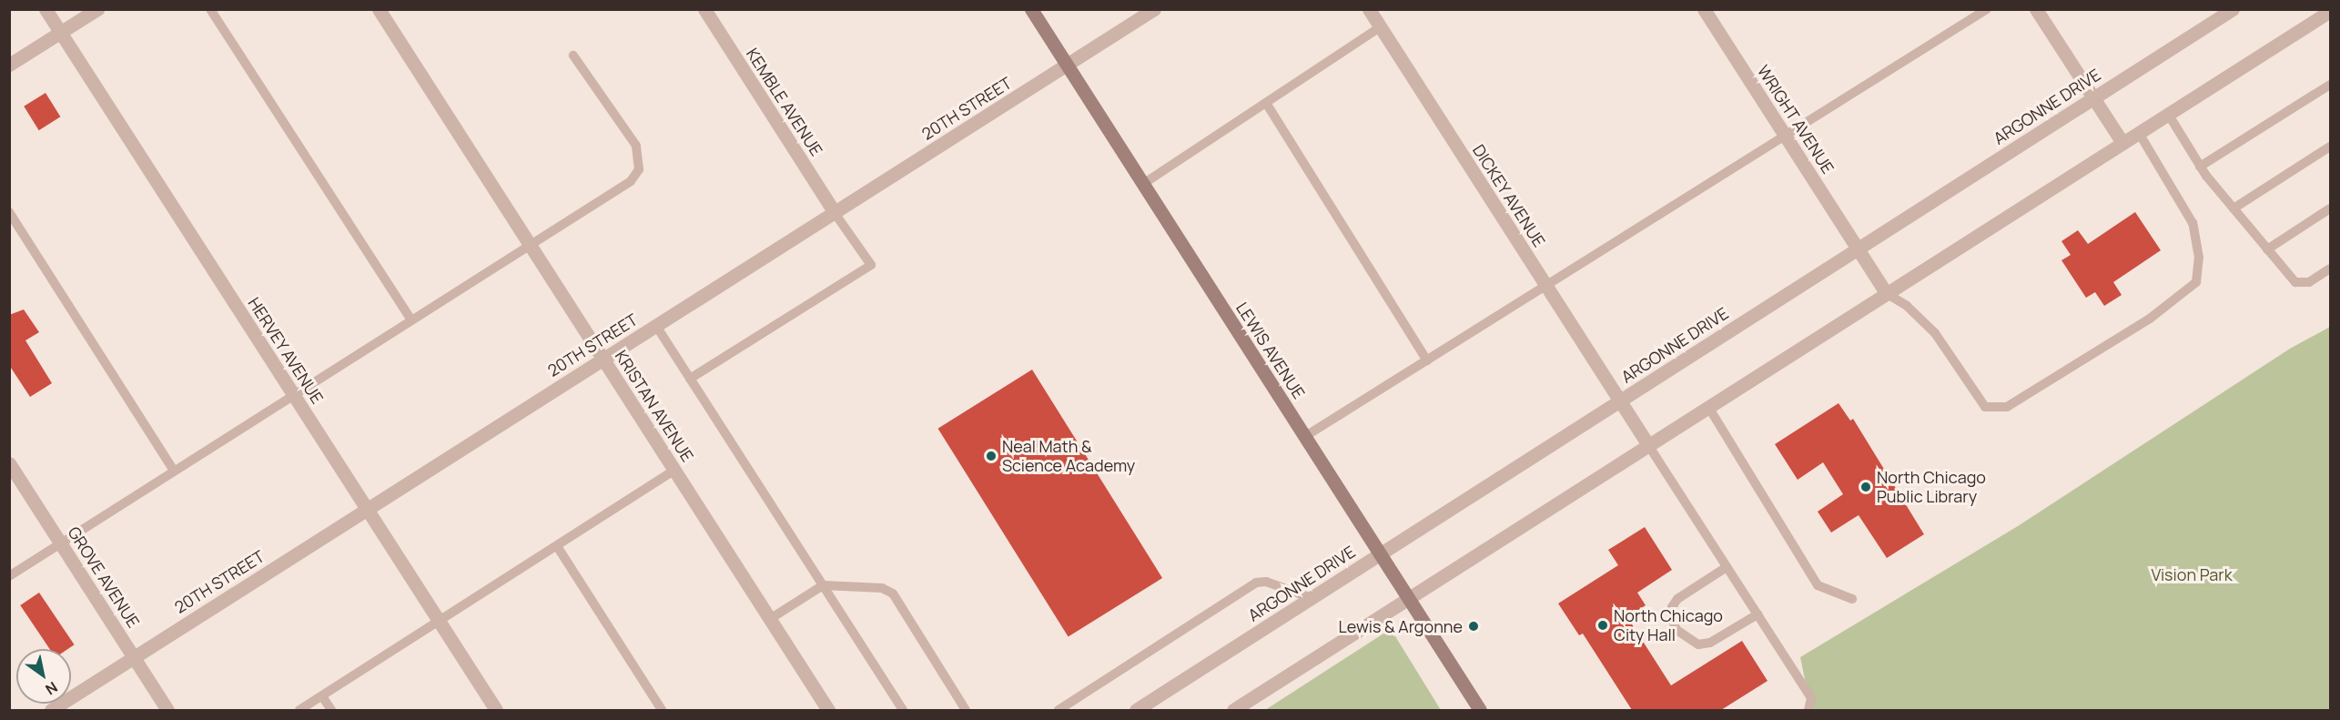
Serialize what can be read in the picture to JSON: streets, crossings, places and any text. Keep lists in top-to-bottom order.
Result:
{
  "streets": {
    "main road": ["LEWIS AVENUE"],
    "street": [
      "KEMBLE AVENUE",
      "ARGONNE DRIVE",
      "20TH STREET",
      "WRIGHT AVENUE",
      "DICKEY AVENUE",
      "HERVEY AVENUE",
      "KRISTAN AVENUE",
      "GROVE AVENUE"
    ]
  },
  "crossings": [
    ["KEMBLE AVENUE", "20TH STREET"],
    ["ARGONNE DRIVE", "WRIGHT AVENUE"],
    ["ARGONNE DRIVE", "DICKEY AVENUE"],
    ["ARGONNE DRIVE", "LEWIS AVENUE"],
    ["20TH STREET", "HERVEY AVENUE"],
    ["20TH STREET", "LEWIS AVENUE"],
    ["20TH STREET", "KRISTAN AVENUE"],
    ["20TH STREET", "GROVE AVENUE"]
  ],
  "parks": ["Vision Park"],
  "places": [
    "Neal Math & Science Academy",
    "North Chicago Public Library",
    "North Chicago City Hall",
    "Lewis & Argonne"
  ],
  "north": "bottom right"
}
